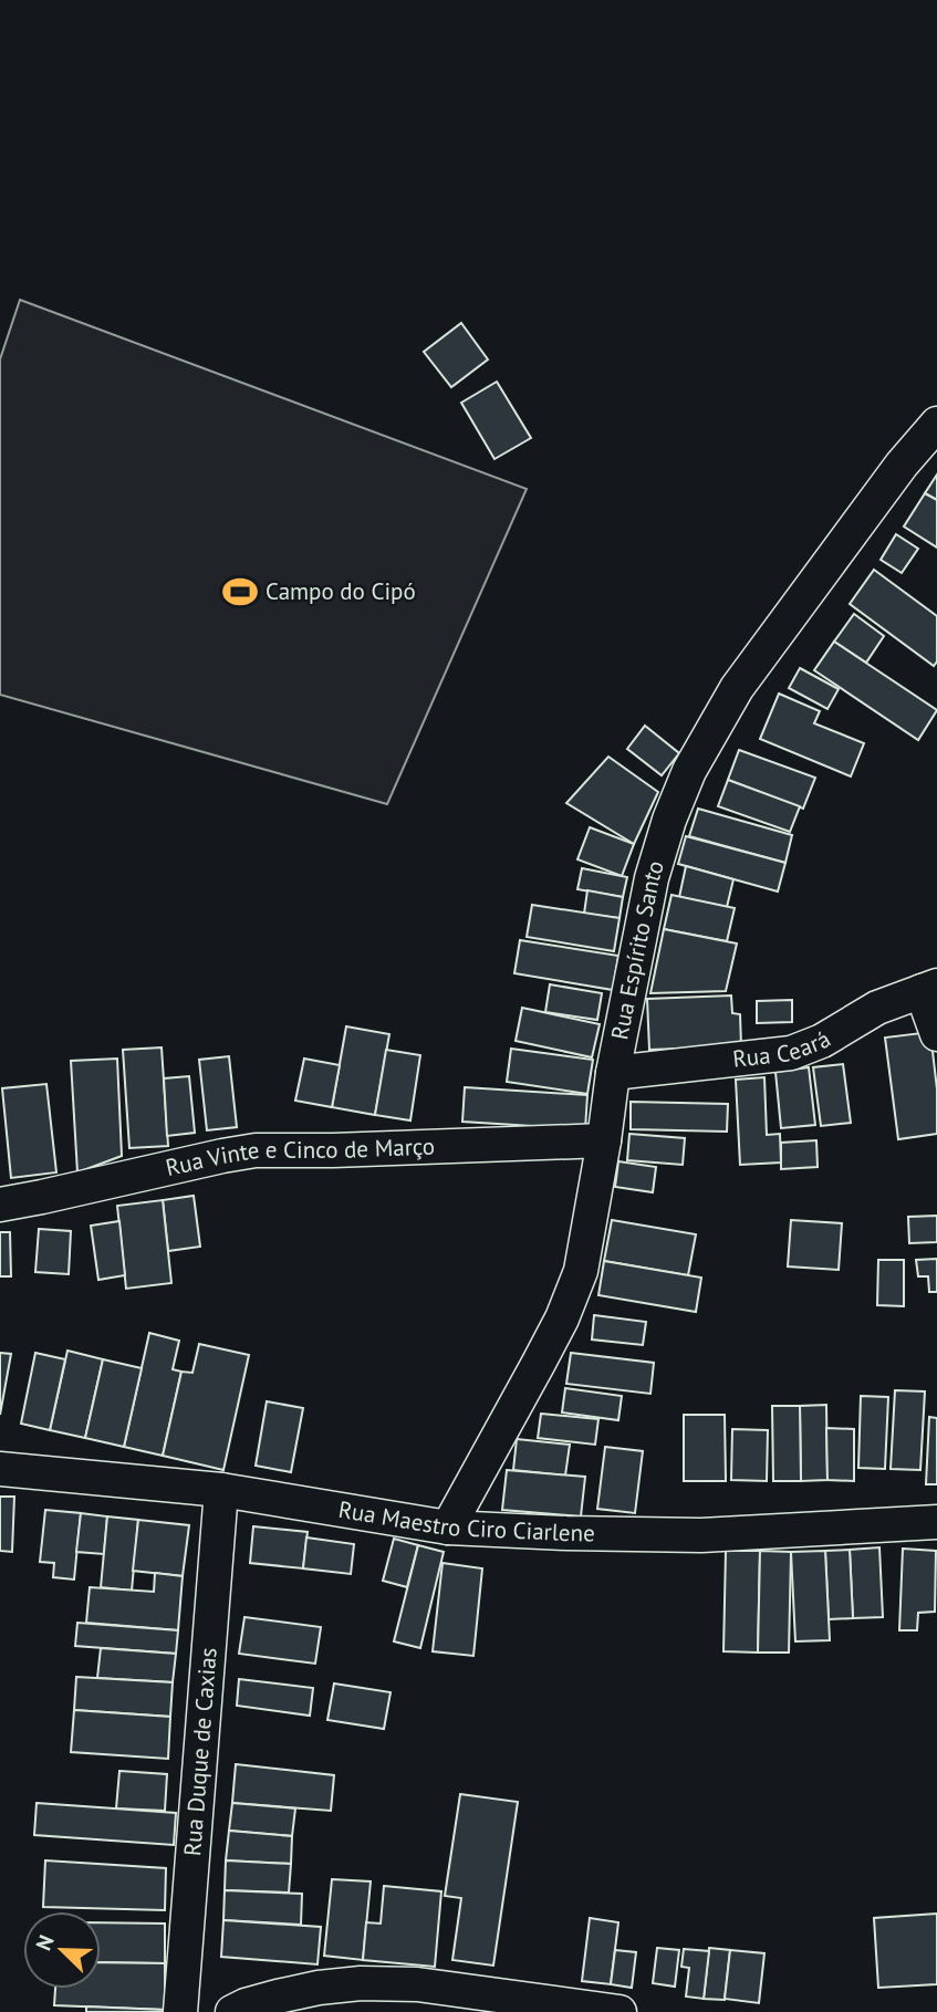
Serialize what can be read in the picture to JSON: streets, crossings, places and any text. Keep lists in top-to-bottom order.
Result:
{
  "streets": {
    "street": [
      "Rua Espírito Santo",
      "Rua Ceará",
      "Rua Vinte e Cinco de Março",
      "Rua Maestro Ciro Ciarlene",
      "Rua Duque de Caxias"
    ]
  },
  "crossings": [
    ["Rua Espírito Santo", "Rua Ceará"],
    ["Rua Espírito Santo", "Rua Vinte e Cinco de Março"],
    ["Rua Espírito Santo", "Rua Maestro Ciro Ciarlene"],
    ["Rua Maestro Ciro Ciarlene", "Rua Duque de Caxias"]
  ],
  "places": {
    "sports": ["Campo do Cipó"]
  },
  "north": "top left"
}
